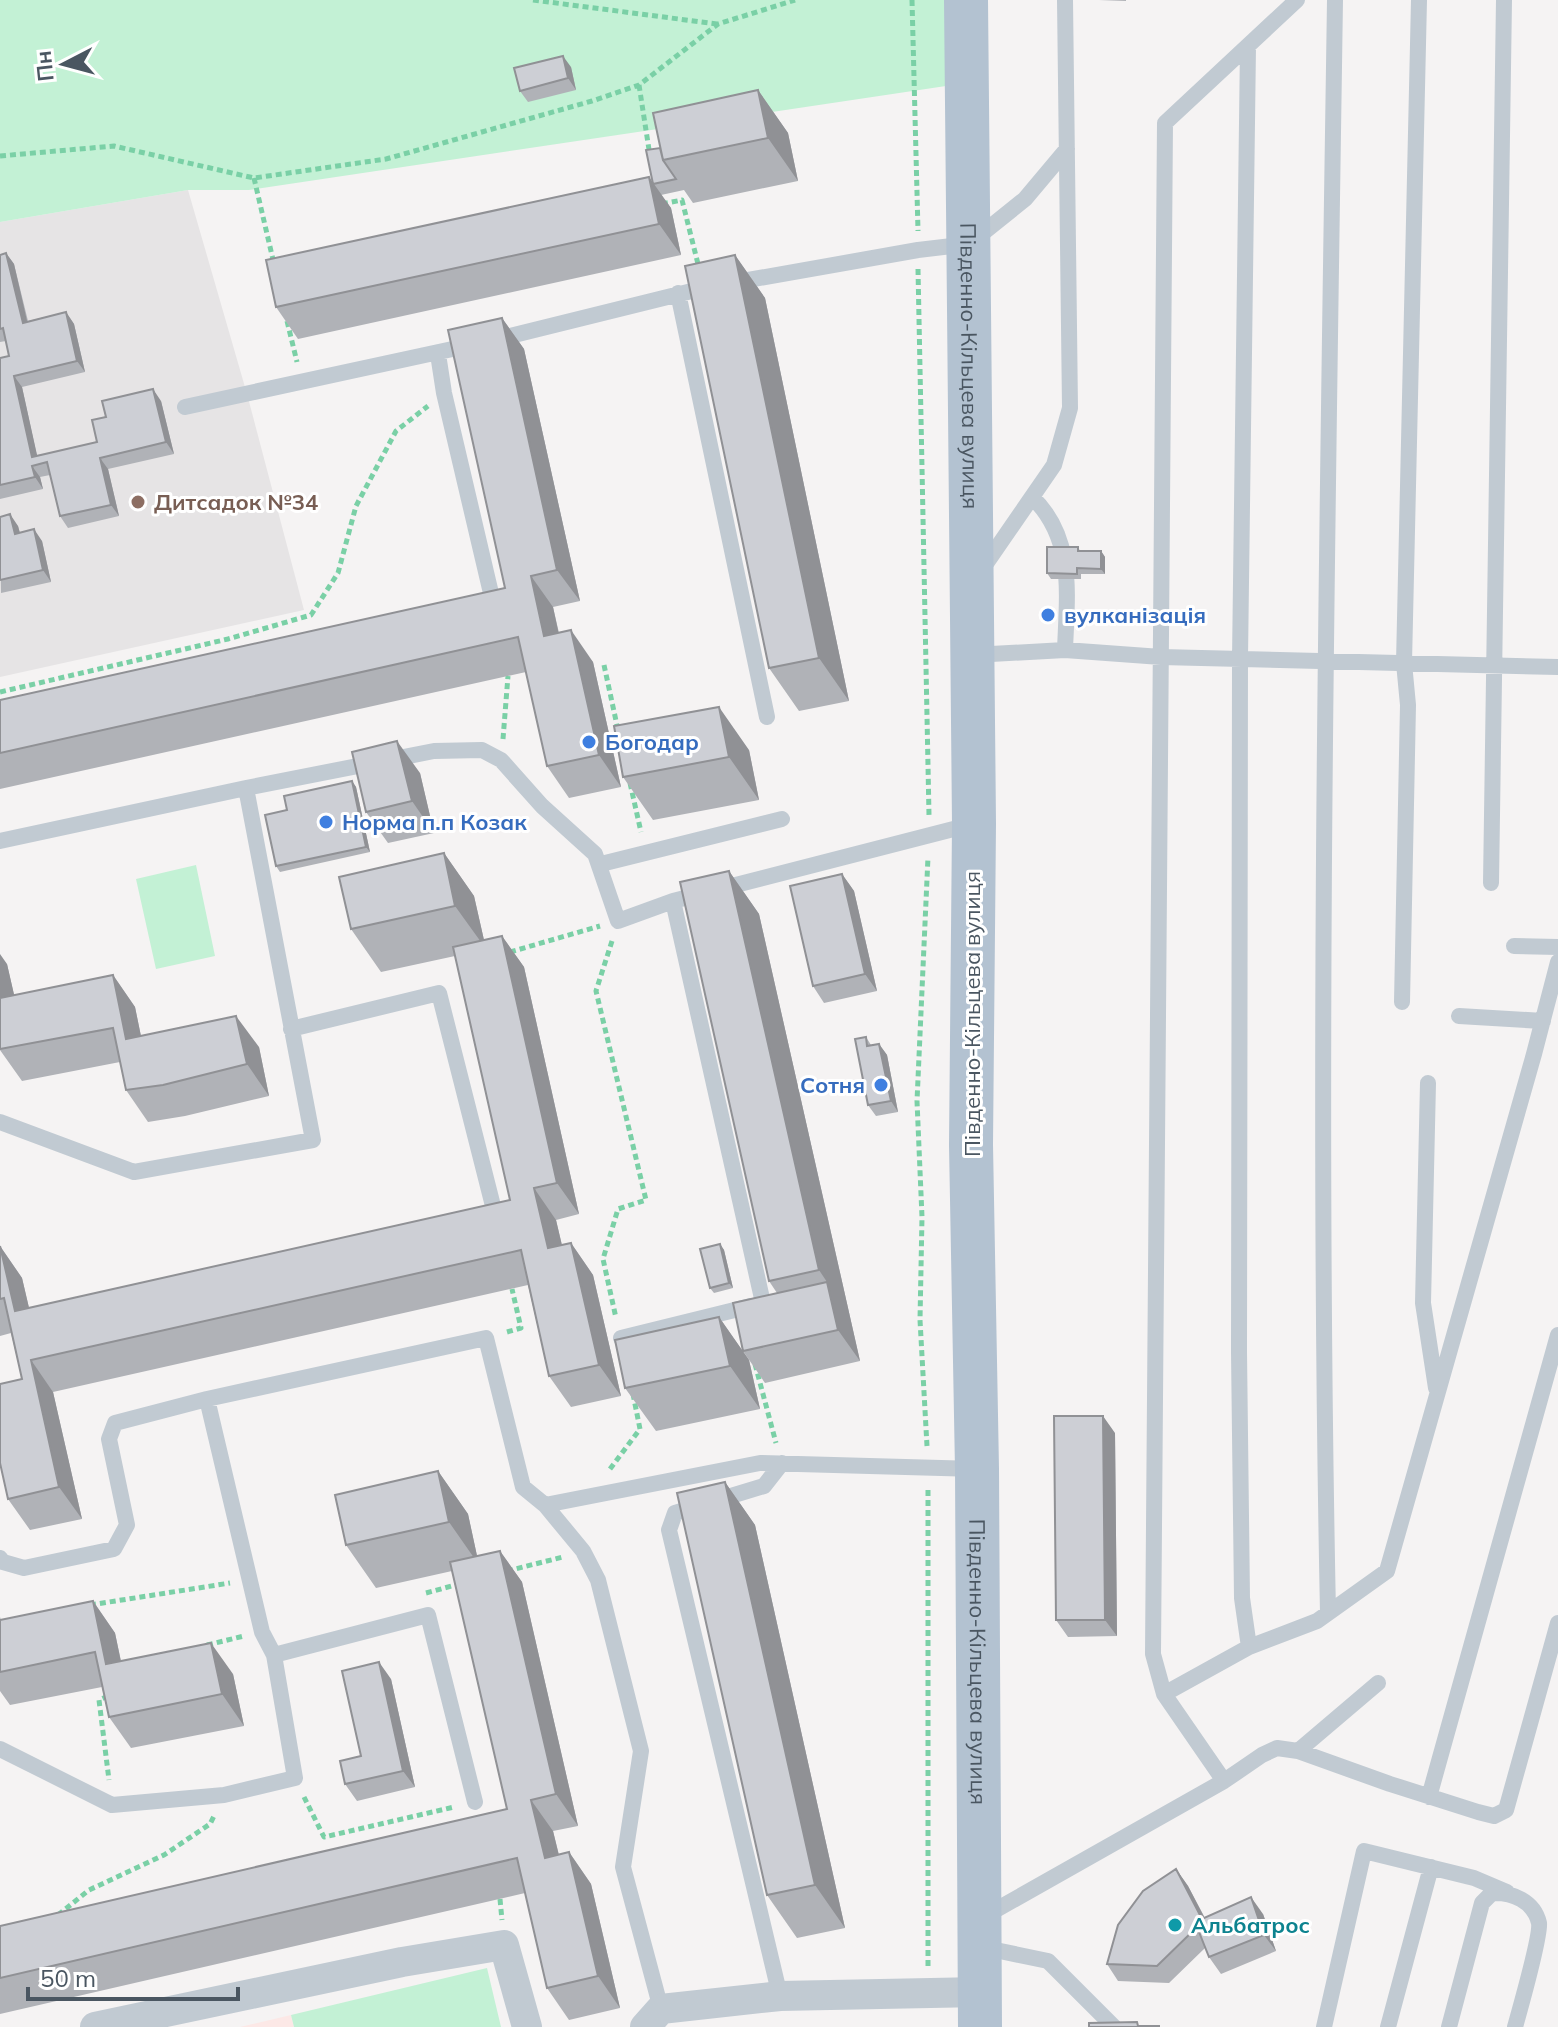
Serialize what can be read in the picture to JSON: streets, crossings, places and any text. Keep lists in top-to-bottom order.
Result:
{
  "streets": {
    "main road": ["Південно-Кільцева вулиця"]
  },
  "places": [
    "Дитсадок №34",
    "вулканізація",
    "Богодар",
    "Норма п.п Козак",
    "Сотня",
    "Альбатрос"
  ],
  "scale_bar": "50 m",
  "north": "left"
}
